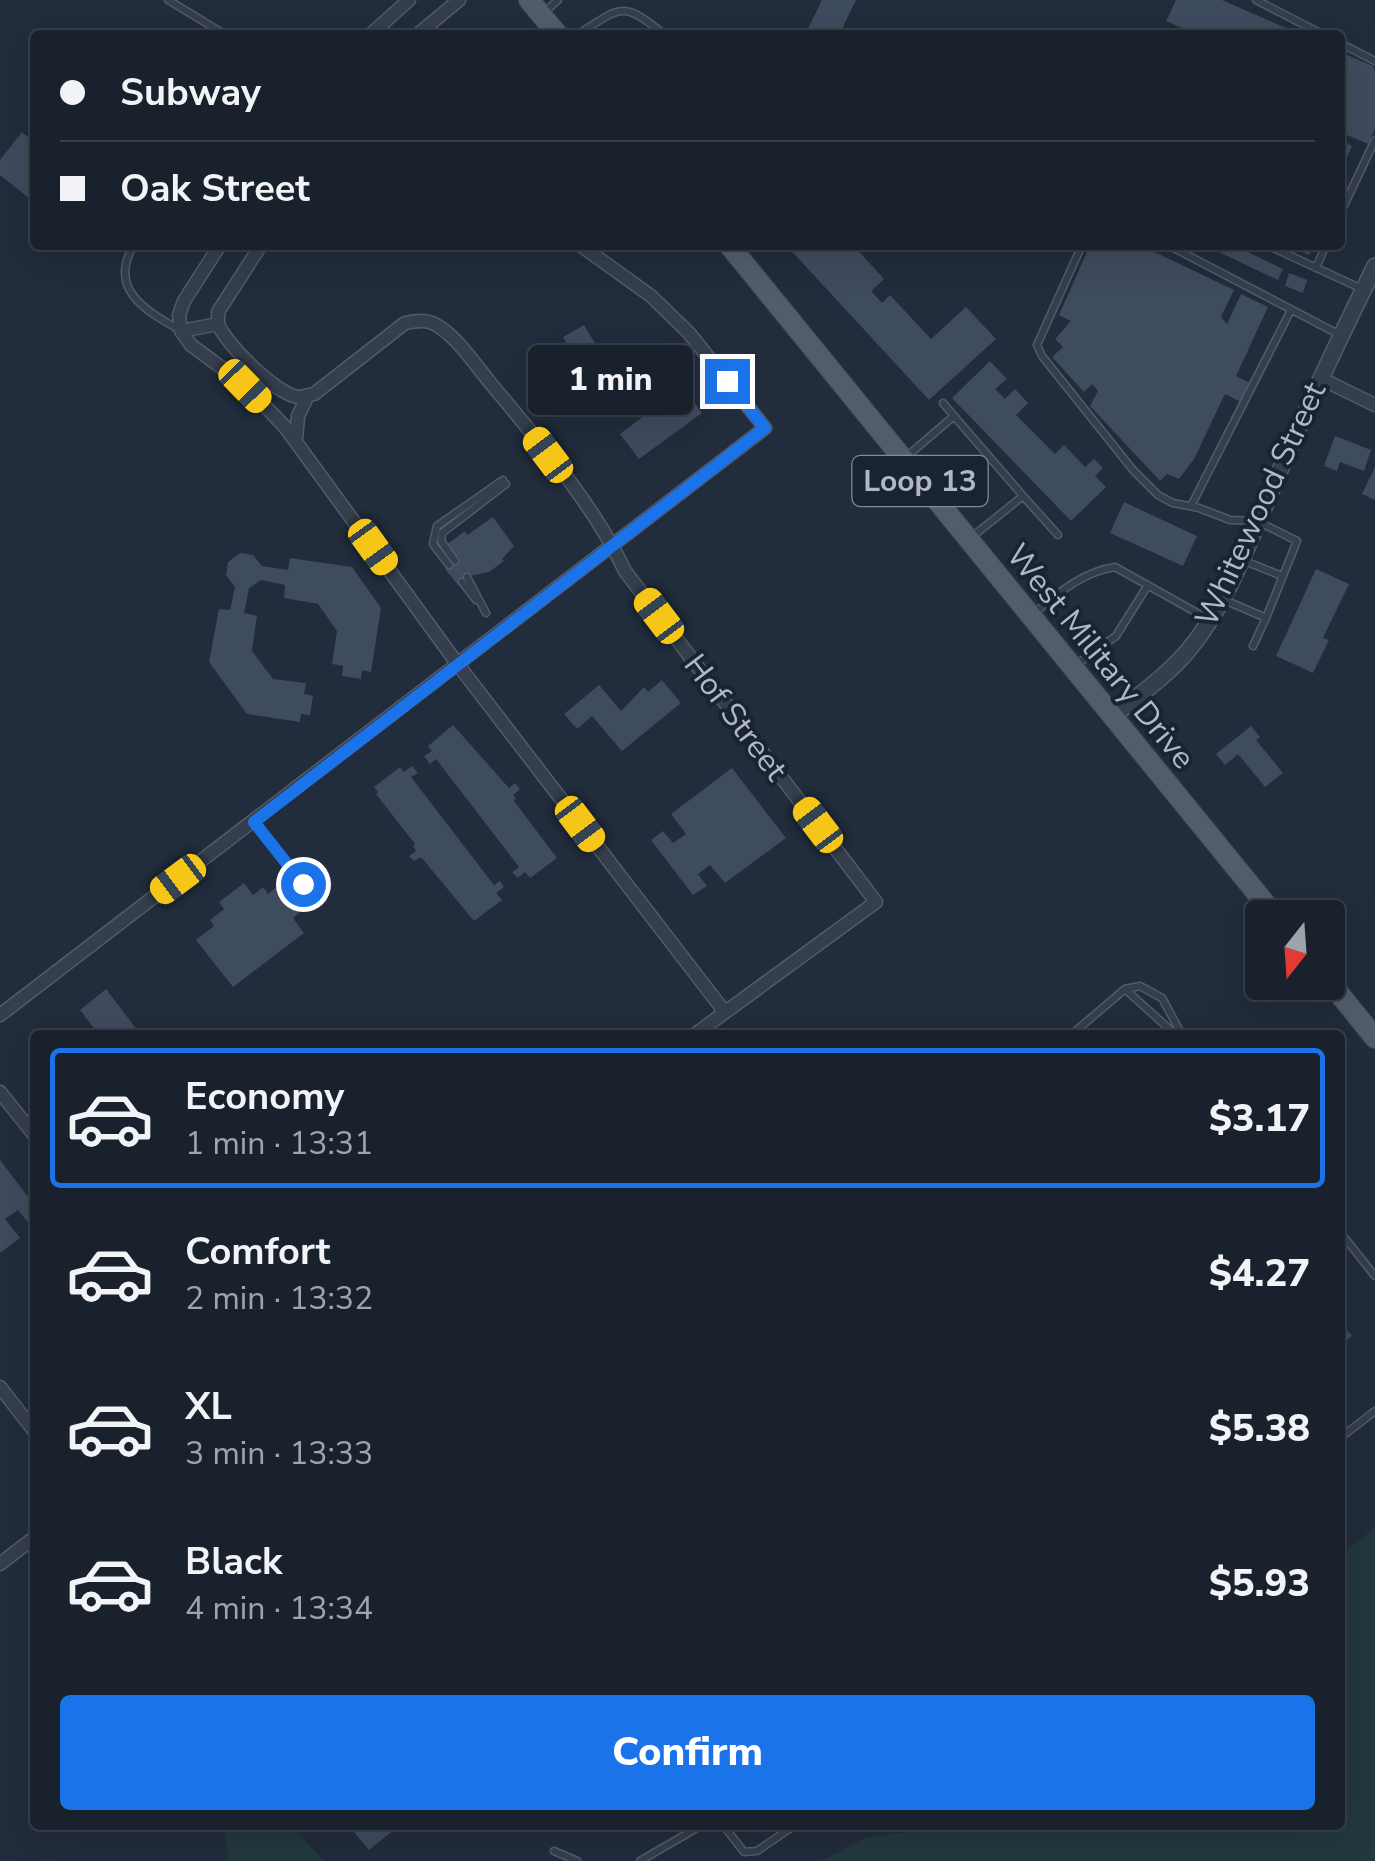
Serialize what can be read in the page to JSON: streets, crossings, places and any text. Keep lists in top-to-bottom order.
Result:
{
  "streets": {
    "main road": ["Loop 13", "West Military Drive"],
    "street": ["Whitewood Street", "Hof Street"]
  },
  "crossings": [
    ["Whitewood Street", "West Military Drive"]
  ],
  "north": "bottom",
  "page": {
    "banner": ["Subway", "Oak Street"],
    "bubble": "1 min",
    "list": [
      {
        "name": "Economy",
        "note": "1 min · 13:31",
        "value": "$3.17"
      },
      {
        "name": "Comfort",
        "note": "2 min · 13:32",
        "value": "$4.27"
      },
      {
        "name": "XL",
        "note": "3 min · 13:33",
        "value": "$5.38"
      },
      {
        "name": "Black",
        "note": "4 min · 13:34",
        "value": "$5.93"
      }
    ],
    "buttons": "Confirm"
  }
}
